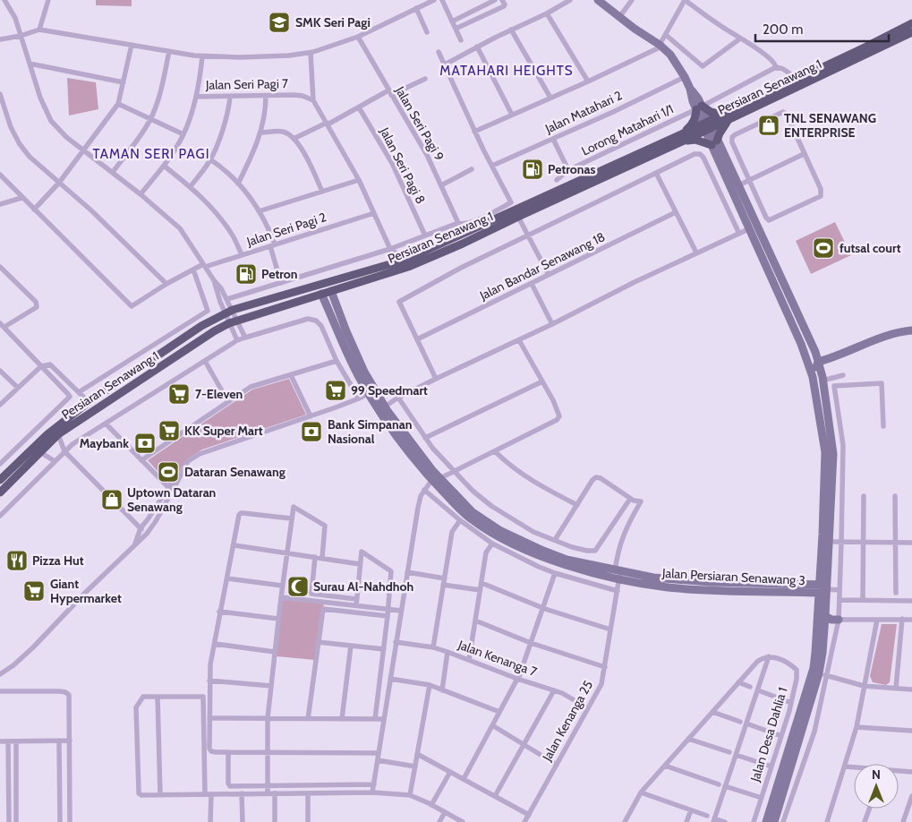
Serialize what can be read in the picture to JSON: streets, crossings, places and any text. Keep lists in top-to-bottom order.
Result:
{
  "streets": {
    "main road": ["Persiaran Senawang 1"],
    "street": [
      "Jalan Seri Pagi 7",
      "Jalan Matahari 2",
      "Jalan Seri Pagi 9",
      "Lorong Matahari 1/1",
      "Jalan Seri Pagi 8",
      "Jalan Seri Pagi 2",
      "Jalan Bandar Senawang 18",
      "Jalan Persiaran Senawang 3",
      "Jalan Kenanga 7",
      "Jalan Kenanga 25",
      "Jalan Desa Dahlia 1"
    ]
  },
  "crossings": [
    ["Persiaran Senawang 1", "Jalan Persiaran Senawang 3"],
    ["Jalan Persiaran Senawang 3", "Jalan Kenanga 25"],
    ["Jalan Kenanga 7", "Jalan Kenanga 25"]
  ],
  "districts": ["MATAHARI HEIGHTS", "TAMAN SERI PAGI"],
  "places": {
    "school or university": ["SMK Seri Pagi"],
    "shop": ["TNL SENAWANG ENTERPRISE", "Uptown Dataran Senawang"],
    "fuel station": ["Petronas", "Petron"],
    "sports": ["futsal court", "Dataran Senawang"],
    "supermarket": [
      "99 Speedmart",
      "7-Eleven",
      "KK Super Mart",
      "Giant Hypermarket"
    ],
    "bank": ["Bank Simpanan Nasional", "Maybank"],
    "restaurant": ["Pizza Hut"],
    "mosque": ["Surau Al-Nahdhoh"]
  },
  "scale_bar": "200 m",
  "north": "top"
}
